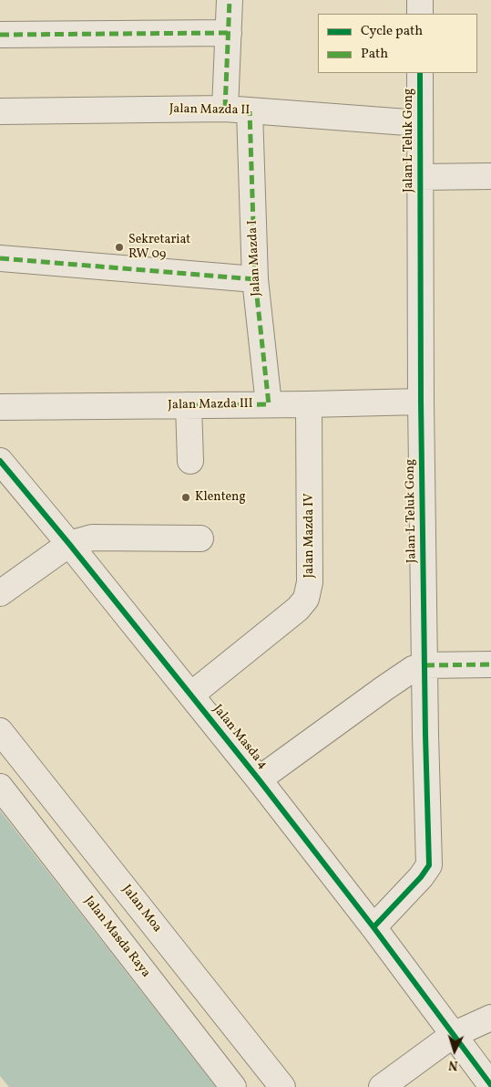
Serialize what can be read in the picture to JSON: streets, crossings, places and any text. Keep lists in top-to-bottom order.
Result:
{
  "streets": {
    "street": [
      "Jalan Mazda II",
      "Jalan L Teluk Gong",
      "Jalan Mazda I",
      "Jalan Mazda III",
      "Jalan Mazda IV",
      "Jalan Masda 4",
      "Jalan Moa",
      "Jalan Masda Raya"
    ]
  },
  "crossings": [
    ["Jalan Mazda II", "Jalan L Teluk Gong"],
    ["Jalan Mazda II", "Jalan Mazda I"],
    ["Jalan L Teluk Gong", "Jalan Mazda III"],
    ["Jalan L Teluk Gong", "Jalan Masda 4"],
    ["Jalan Mazda I", "Jalan Mazda III"],
    ["Jalan Mazda III", "Jalan Mazda IV"],
    ["Jalan Mazda IV", "Jalan Masda 4"]
  ],
  "places": ["Sekretariat RW 09", "Klenteng"],
  "legend": ["Cycle path", "Path"],
  "north": "bottom"
}
